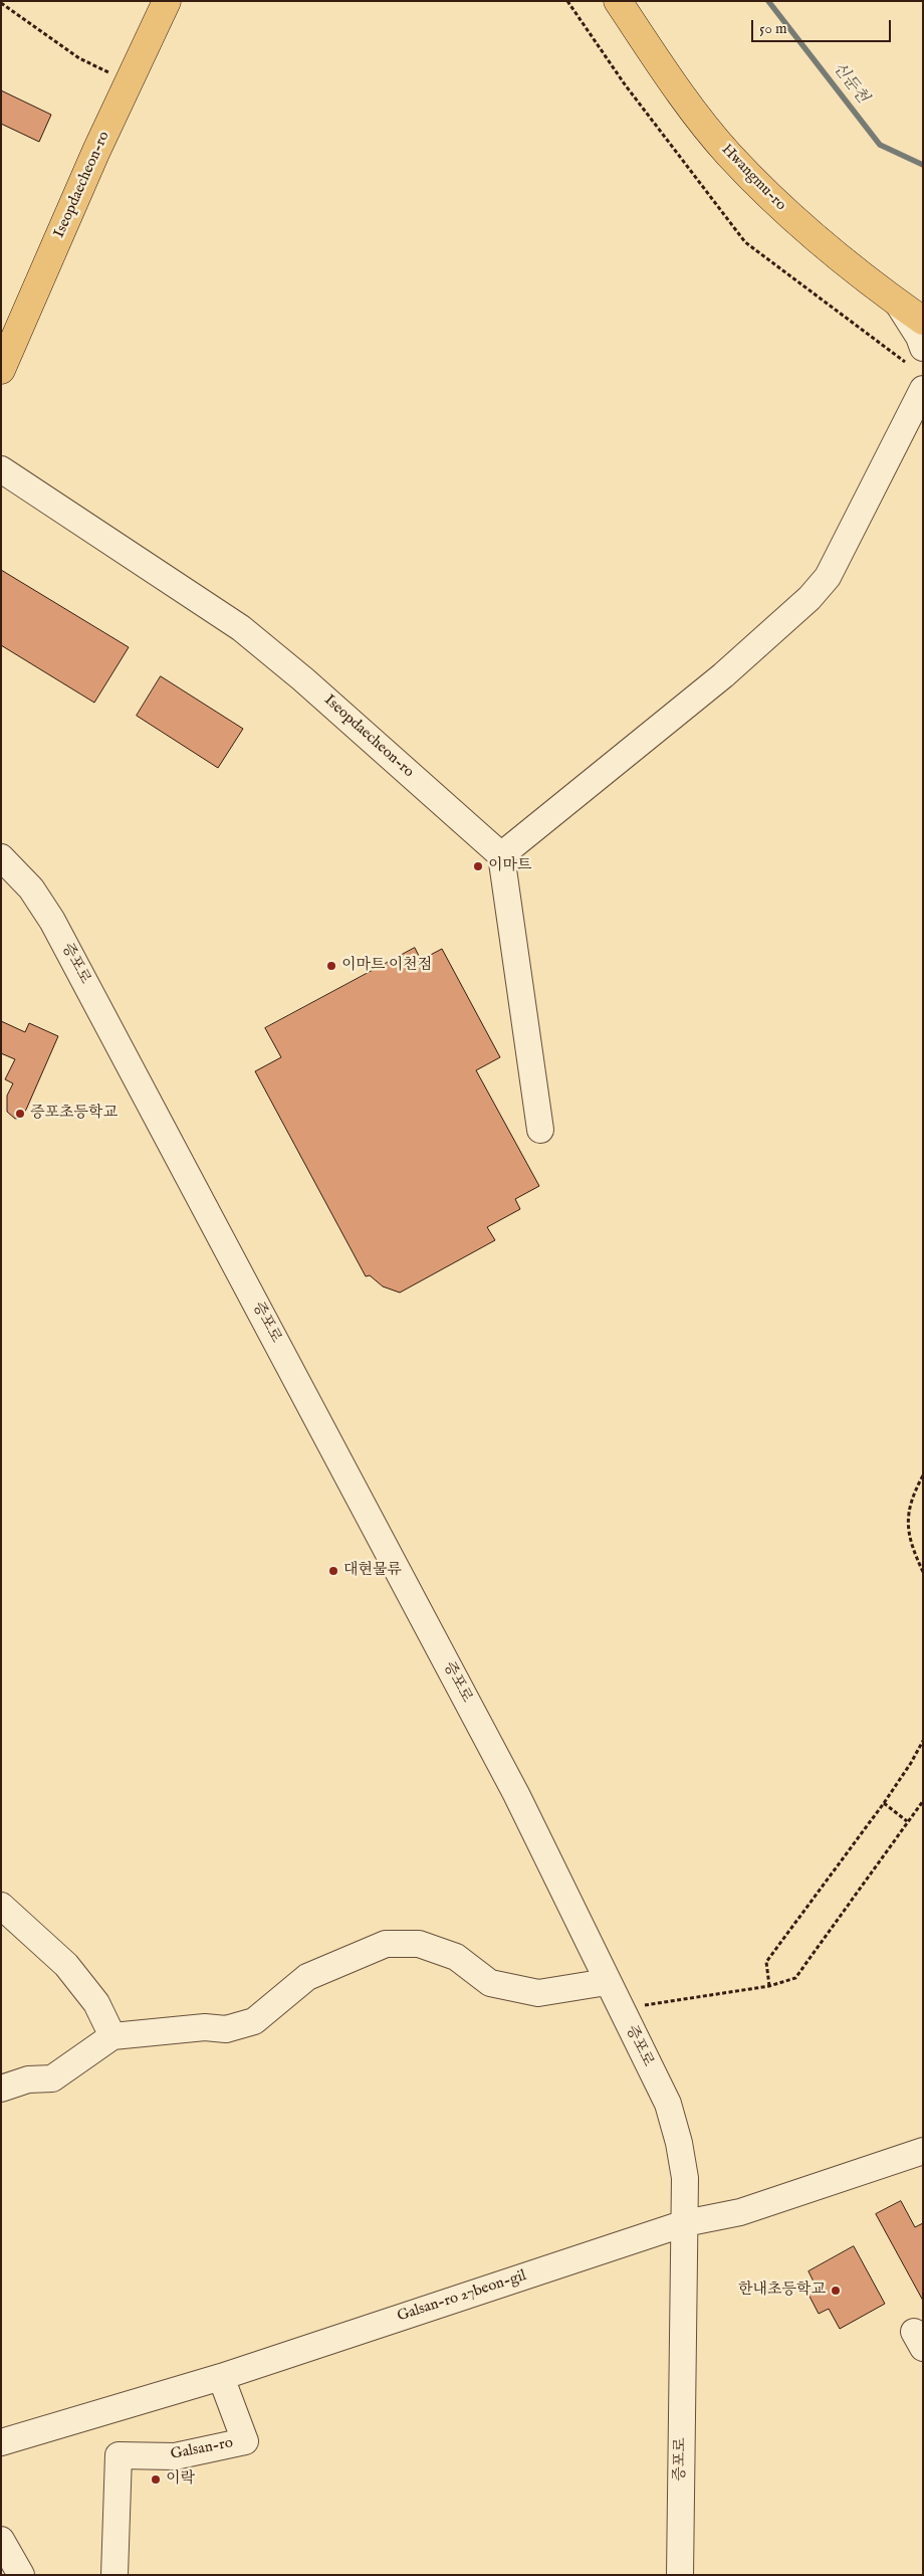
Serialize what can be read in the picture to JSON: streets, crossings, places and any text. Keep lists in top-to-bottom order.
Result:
{
  "streets": {
    "main road": ["Hwangmu-ro", "Iseopdaecheon-ro"],
    "street": ["증포로", "Galsan-ro 27beon-gil", "Galsan-ro"]
  },
  "crossings": [
    ["증포로", "Galsan-ro 27beon-gil"],
    ["Galsan-ro 27beon-gil", "Galsan-ro"]
  ],
  "water": ["신둔천"],
  "places": [
    "이마트",
    "이마트 이천점",
    "증포초등학교",
    "대현물류",
    "한내초등학교",
    "이락"
  ],
  "scale_bar": "50 m"
}
